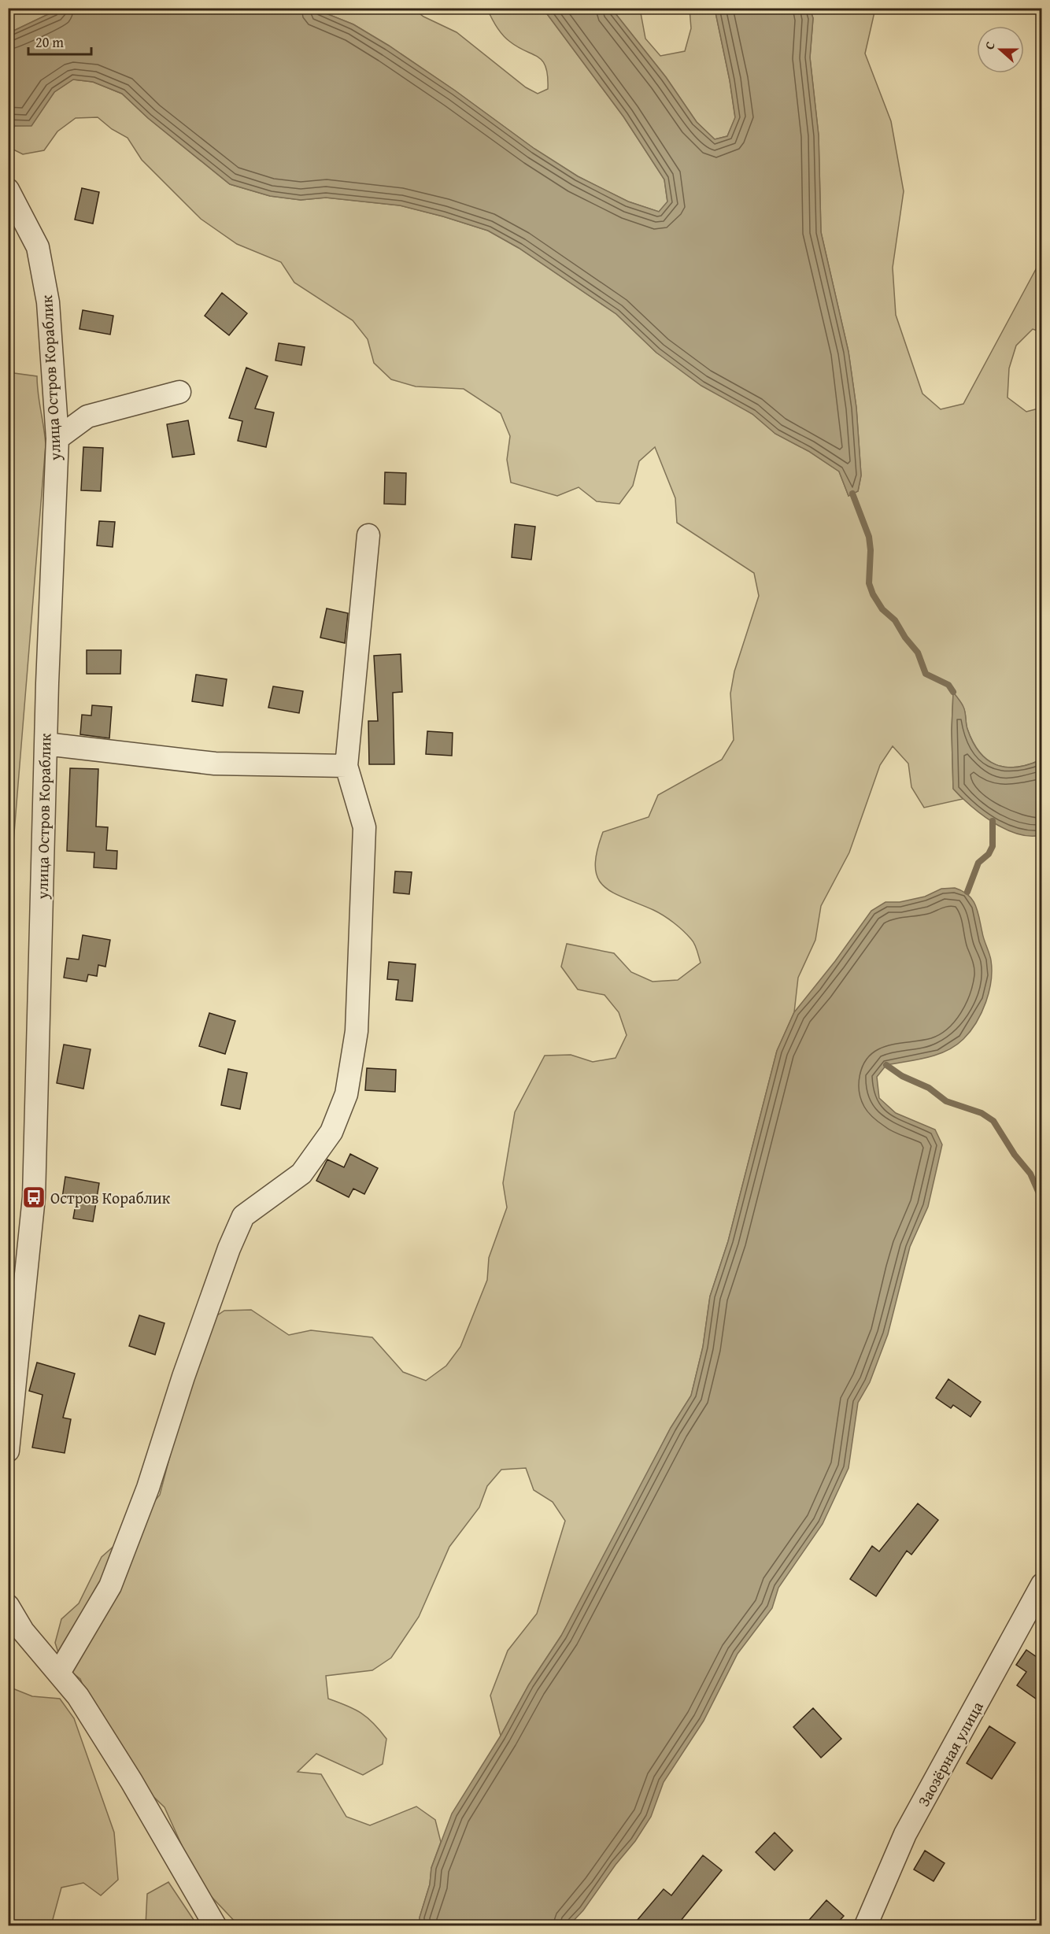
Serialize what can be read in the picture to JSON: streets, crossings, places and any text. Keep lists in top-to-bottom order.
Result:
{
  "streets": {
    "street": ["улица Остров Кораблик", "Заозёрная улица"]
  },
  "places": {
    "bus stop": ["Остров Кораблик"]
  },
  "scale_bar": "20 m",
  "north": "left"
}
